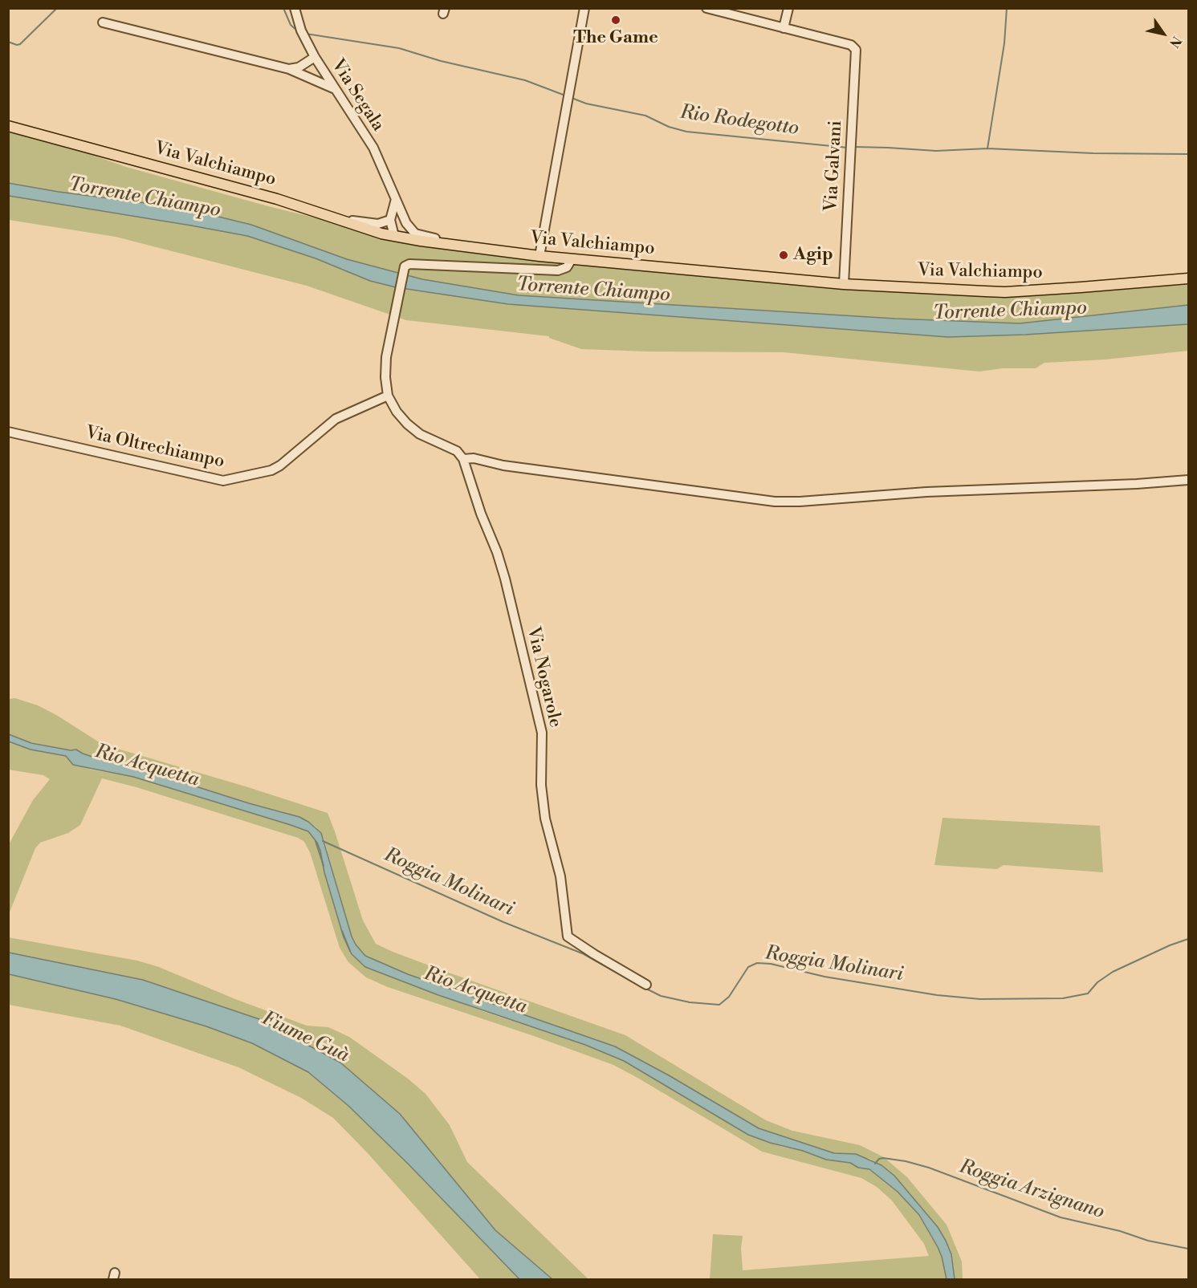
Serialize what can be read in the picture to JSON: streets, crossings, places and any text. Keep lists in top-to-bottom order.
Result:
{
  "streets": {
    "main road": ["Via Valchiampo"],
    "street": [
      "Via Segala",
      "Via Galvani",
      "Via Oltrechiampo",
      "Via Nogarole"
    ]
  },
  "crossings": [
    ["Via Valchiampo", "Via Galvani"]
  ],
  "water": [
    "Rio Rodegotto",
    "Torrente Chiampo",
    "Rio Acquetta",
    "Roggia Molinari",
    "Fiume Guà",
    "Roggia Arzignano"
  ],
  "places": ["The Game", "Agip"],
  "north": "bottom right"
}
